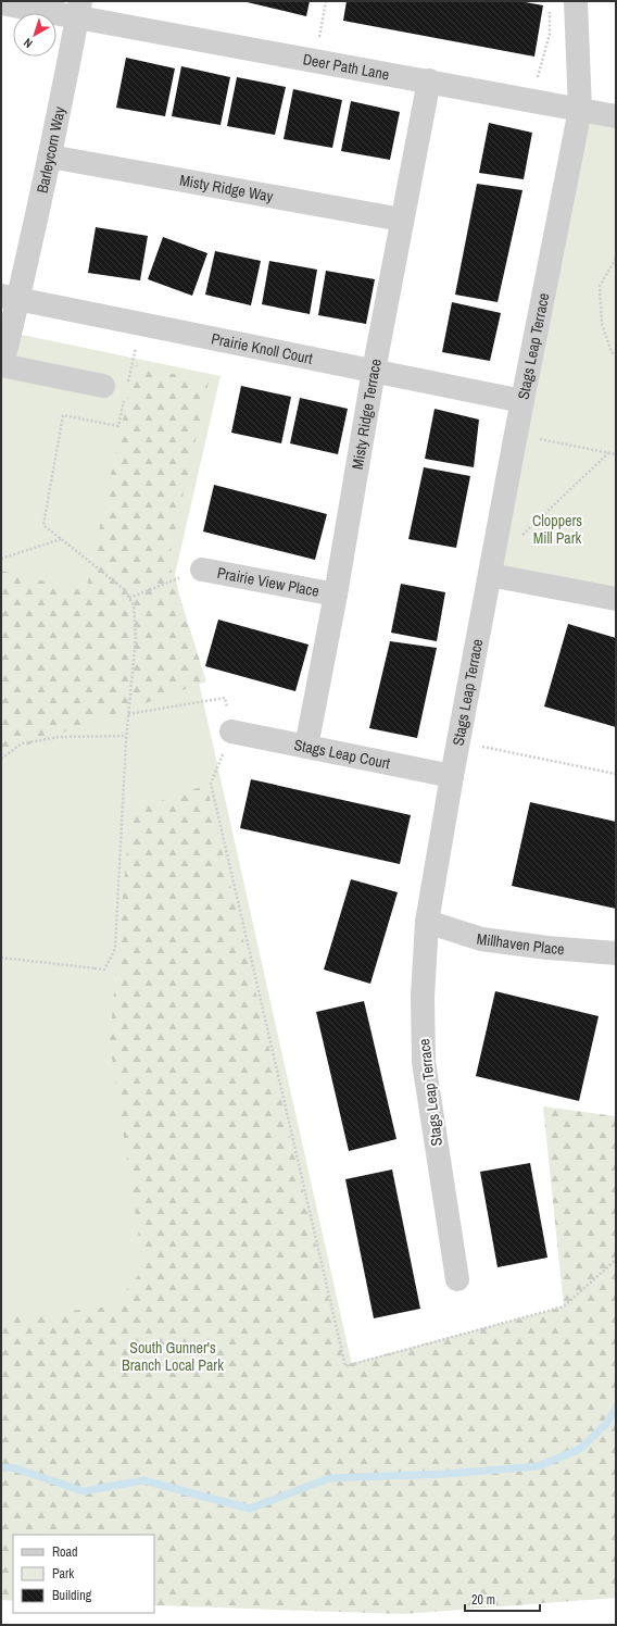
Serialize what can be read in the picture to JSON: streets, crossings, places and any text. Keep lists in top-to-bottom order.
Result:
{
  "streets": {
    "street": [
      "Deer Path Lane",
      "Barleycorn Way",
      "Misty Ridge Way",
      "Stags Leap Terrace",
      "Prairie Knoll Court",
      "Misty Ridge Terrace",
      "Prairie View Place",
      "Stags Leap Court",
      "Millhaven Place"
    ]
  },
  "crossings": [
    ["Deer Path Lane", "Barleycorn Way"],
    ["Deer Path Lane", "Stags Leap Terrace"],
    ["Deer Path Lane", "Misty Ridge Terrace"],
    ["Barleycorn Way", "Misty Ridge Way"],
    ["Barleycorn Way", "Prairie Knoll Court"],
    ["Misty Ridge Way", "Misty Ridge Terrace"],
    ["Stags Leap Terrace", "Prairie Knoll Court"],
    ["Stags Leap Terrace", "Stags Leap Court"],
    ["Stags Leap Terrace", "Millhaven Place"],
    ["Prairie Knoll Court", "Misty Ridge Terrace"],
    ["Misty Ridge Terrace", "Prairie View Place"],
    ["Misty Ridge Terrace", "Stags Leap Court"]
  ],
  "parks": ["Cloppers Mill Park", "South Gunner's Branch Local Park"],
  "legend": ["Road", "Park", "Building"],
  "scale_bar": "20 m",
  "north": "bottom left"
}
